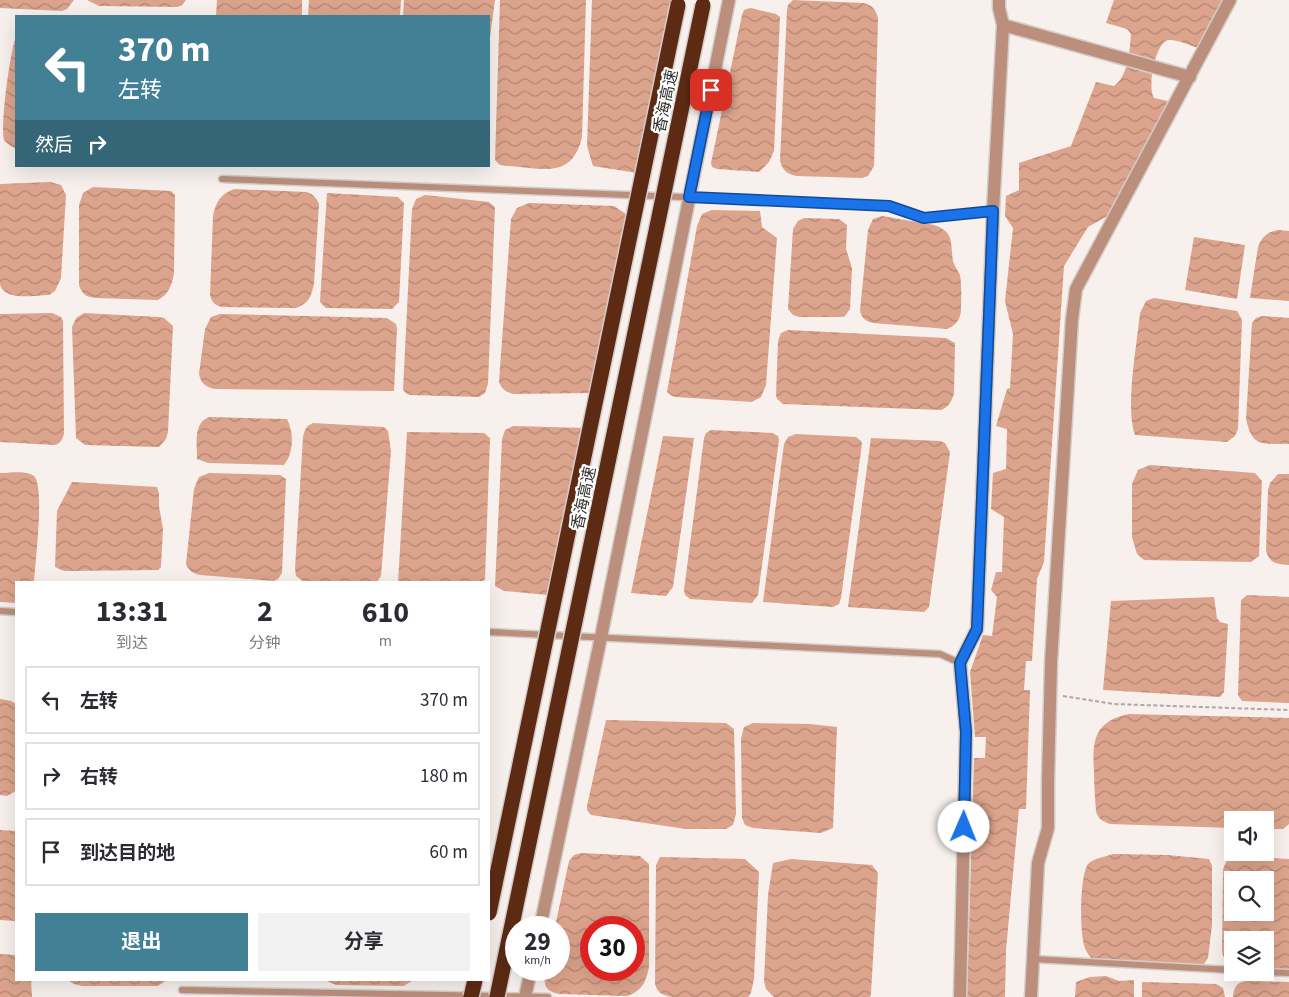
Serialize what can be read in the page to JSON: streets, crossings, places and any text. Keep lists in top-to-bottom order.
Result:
{
  "streets": {
    "highway": ["香海高速"]
  },
  "page": {
    "turn": ["370 m", "左转"],
    "then": "然后",
    "eta": [
      "13:31",
      "到达",
      "2",
      "分钟",
      "610",
      "m"
    ],
    "list": [
      {
        "name": "左转",
        "value": "370 m"
      },
      {
        "name": "右转",
        "value": "180 m"
      },
      {
        "name": "到达目的地",
        "value": "60 m"
      }
    ],
    "buttons": ["退出", "分享"],
    "speed": "29 km/h",
    "limit": "30"
  }
}
